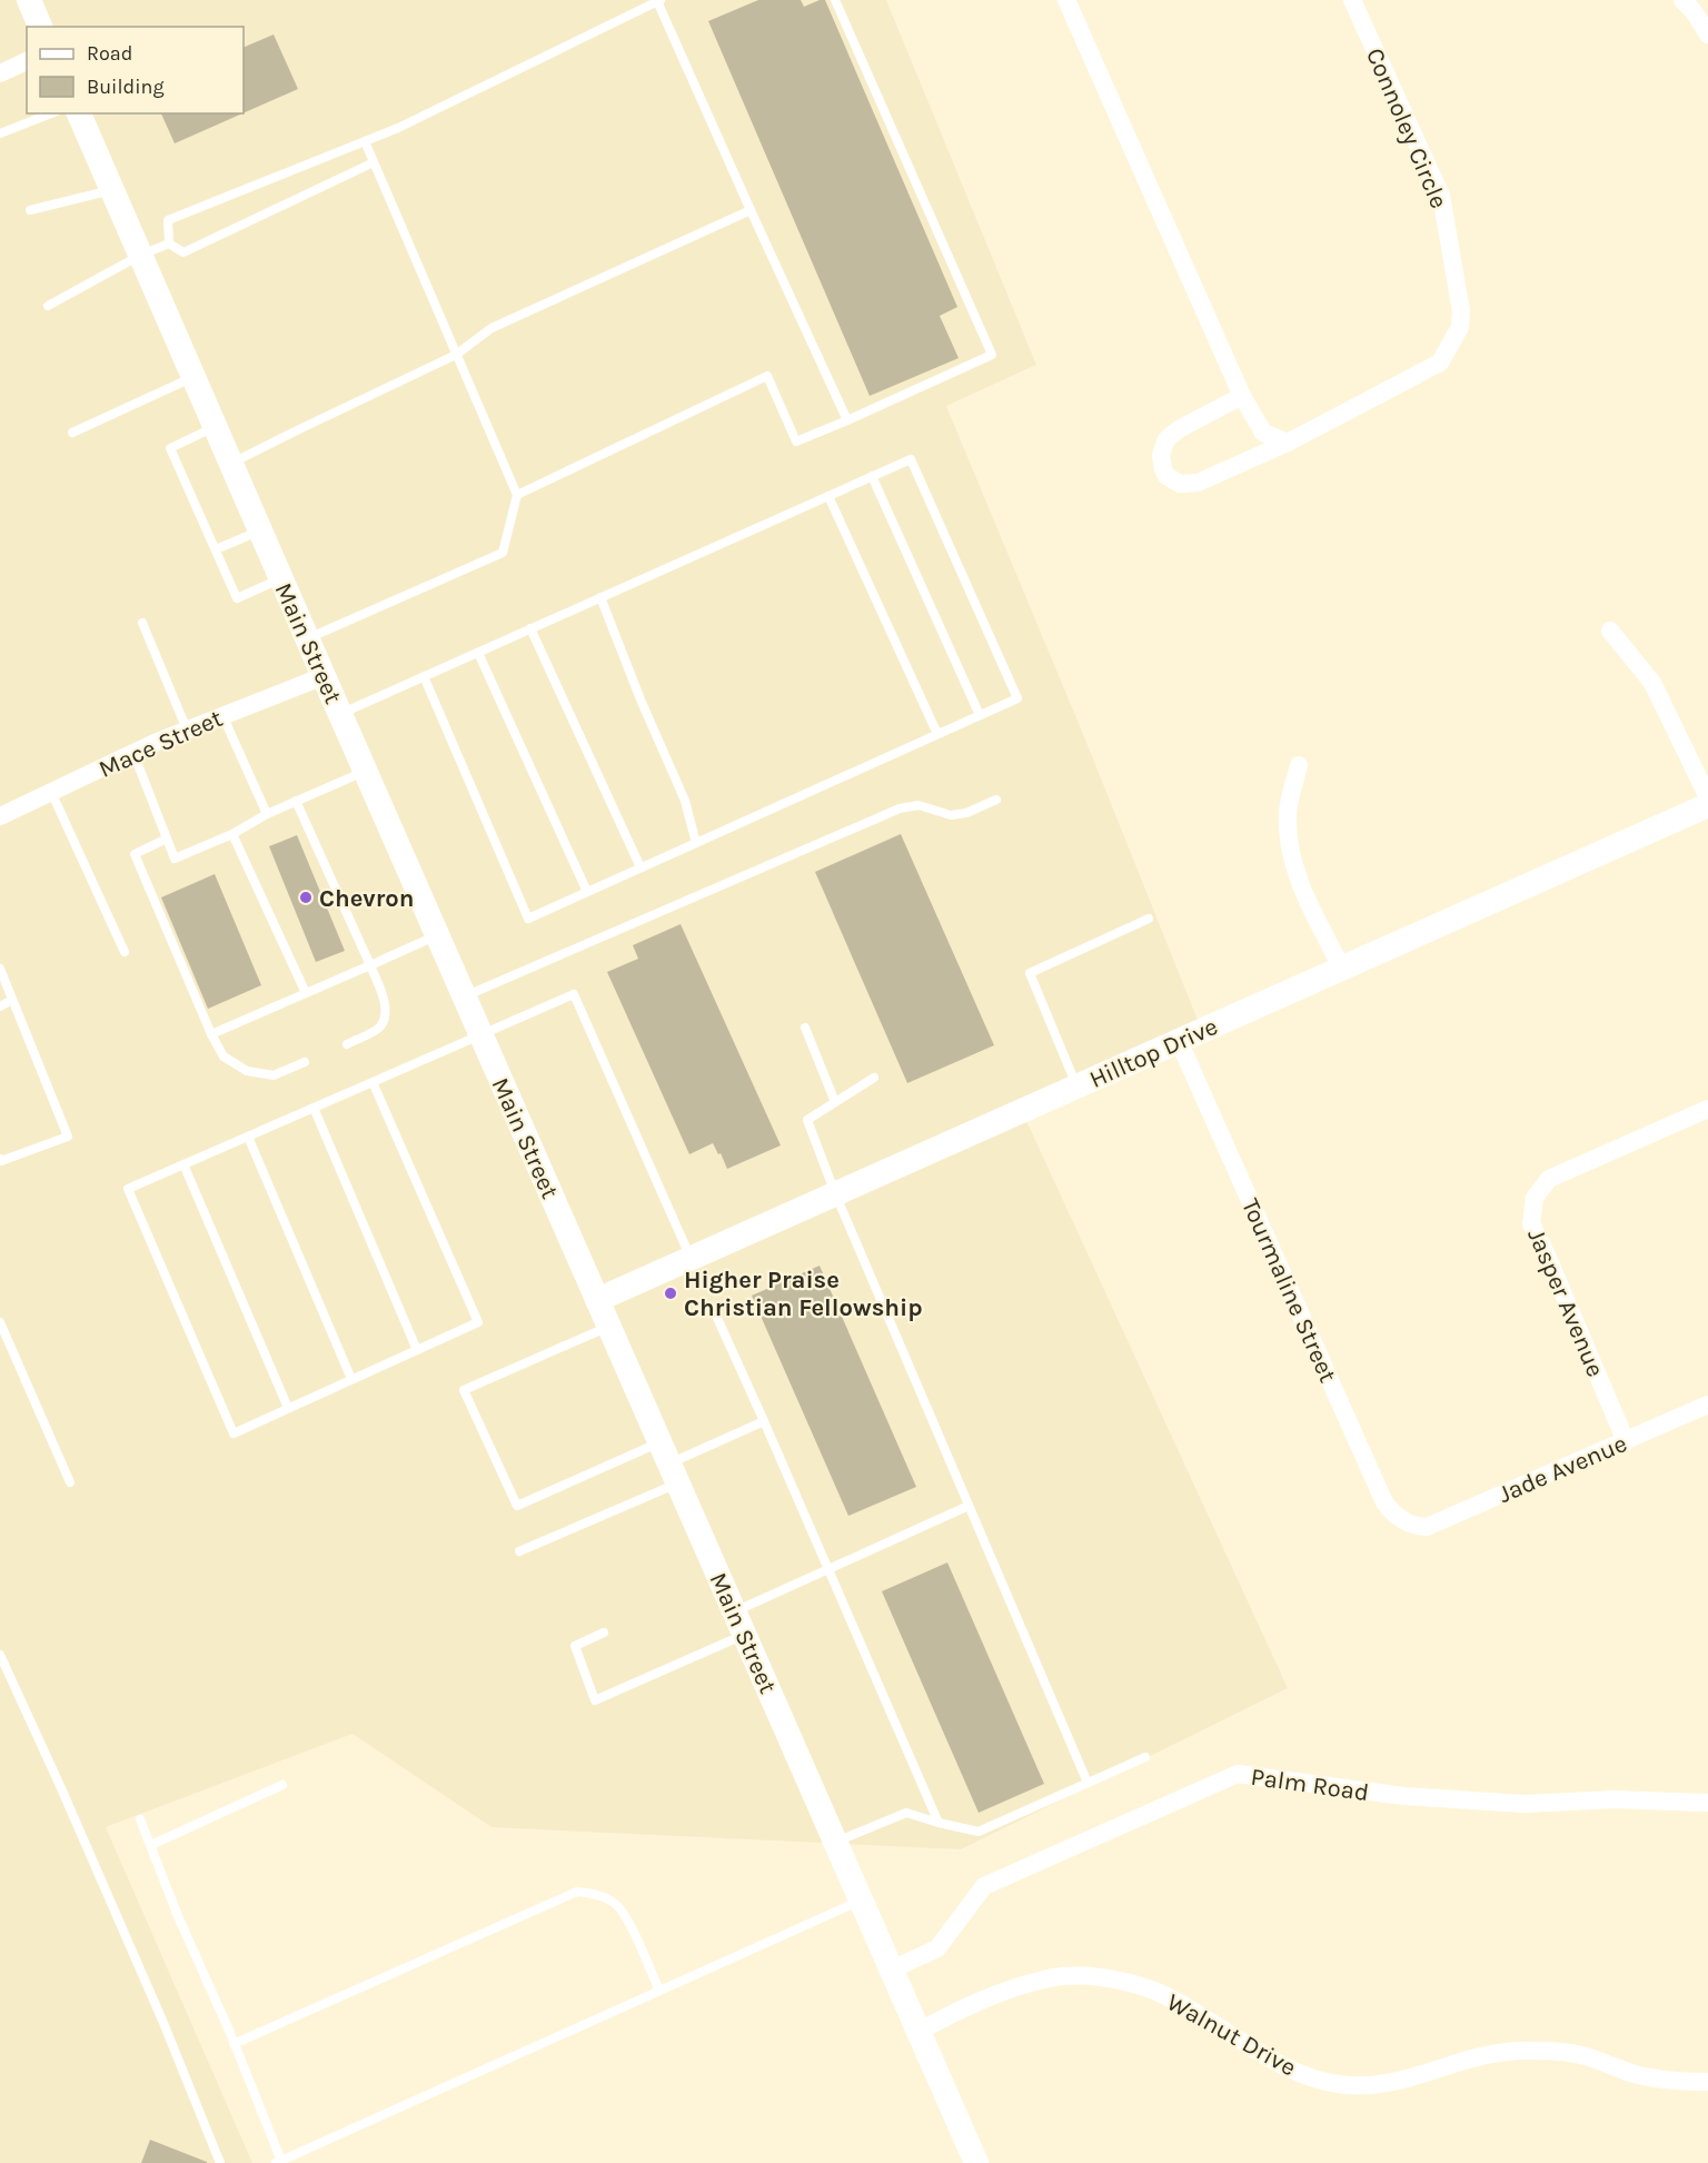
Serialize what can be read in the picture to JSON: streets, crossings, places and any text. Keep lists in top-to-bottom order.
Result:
{
  "streets": {
    "main road": ["Main Street", "Hilltop Drive"],
    "street": [
      "Connoley Circle",
      "Mace Street",
      "Tourmaline Street",
      "Jasper Avenue",
      "Jade Avenue",
      "Palm Road",
      "Walnut Drive"
    ]
  },
  "crossings": [
    ["Main Street", "Mace Street"],
    ["Main Street", "Hilltop Drive"],
    ["Main Street", "Palm Road"],
    ["Main Street", "Walnut Drive"],
    ["Hilltop Drive", "Tourmaline Street"],
    ["Tourmaline Street", "Jade Avenue"],
    ["Jasper Avenue", "Jade Avenue"]
  ],
  "places": ["Chevron", "Higher Praise Christian Fellowship"],
  "legend": ["Road", "Building"]
}
